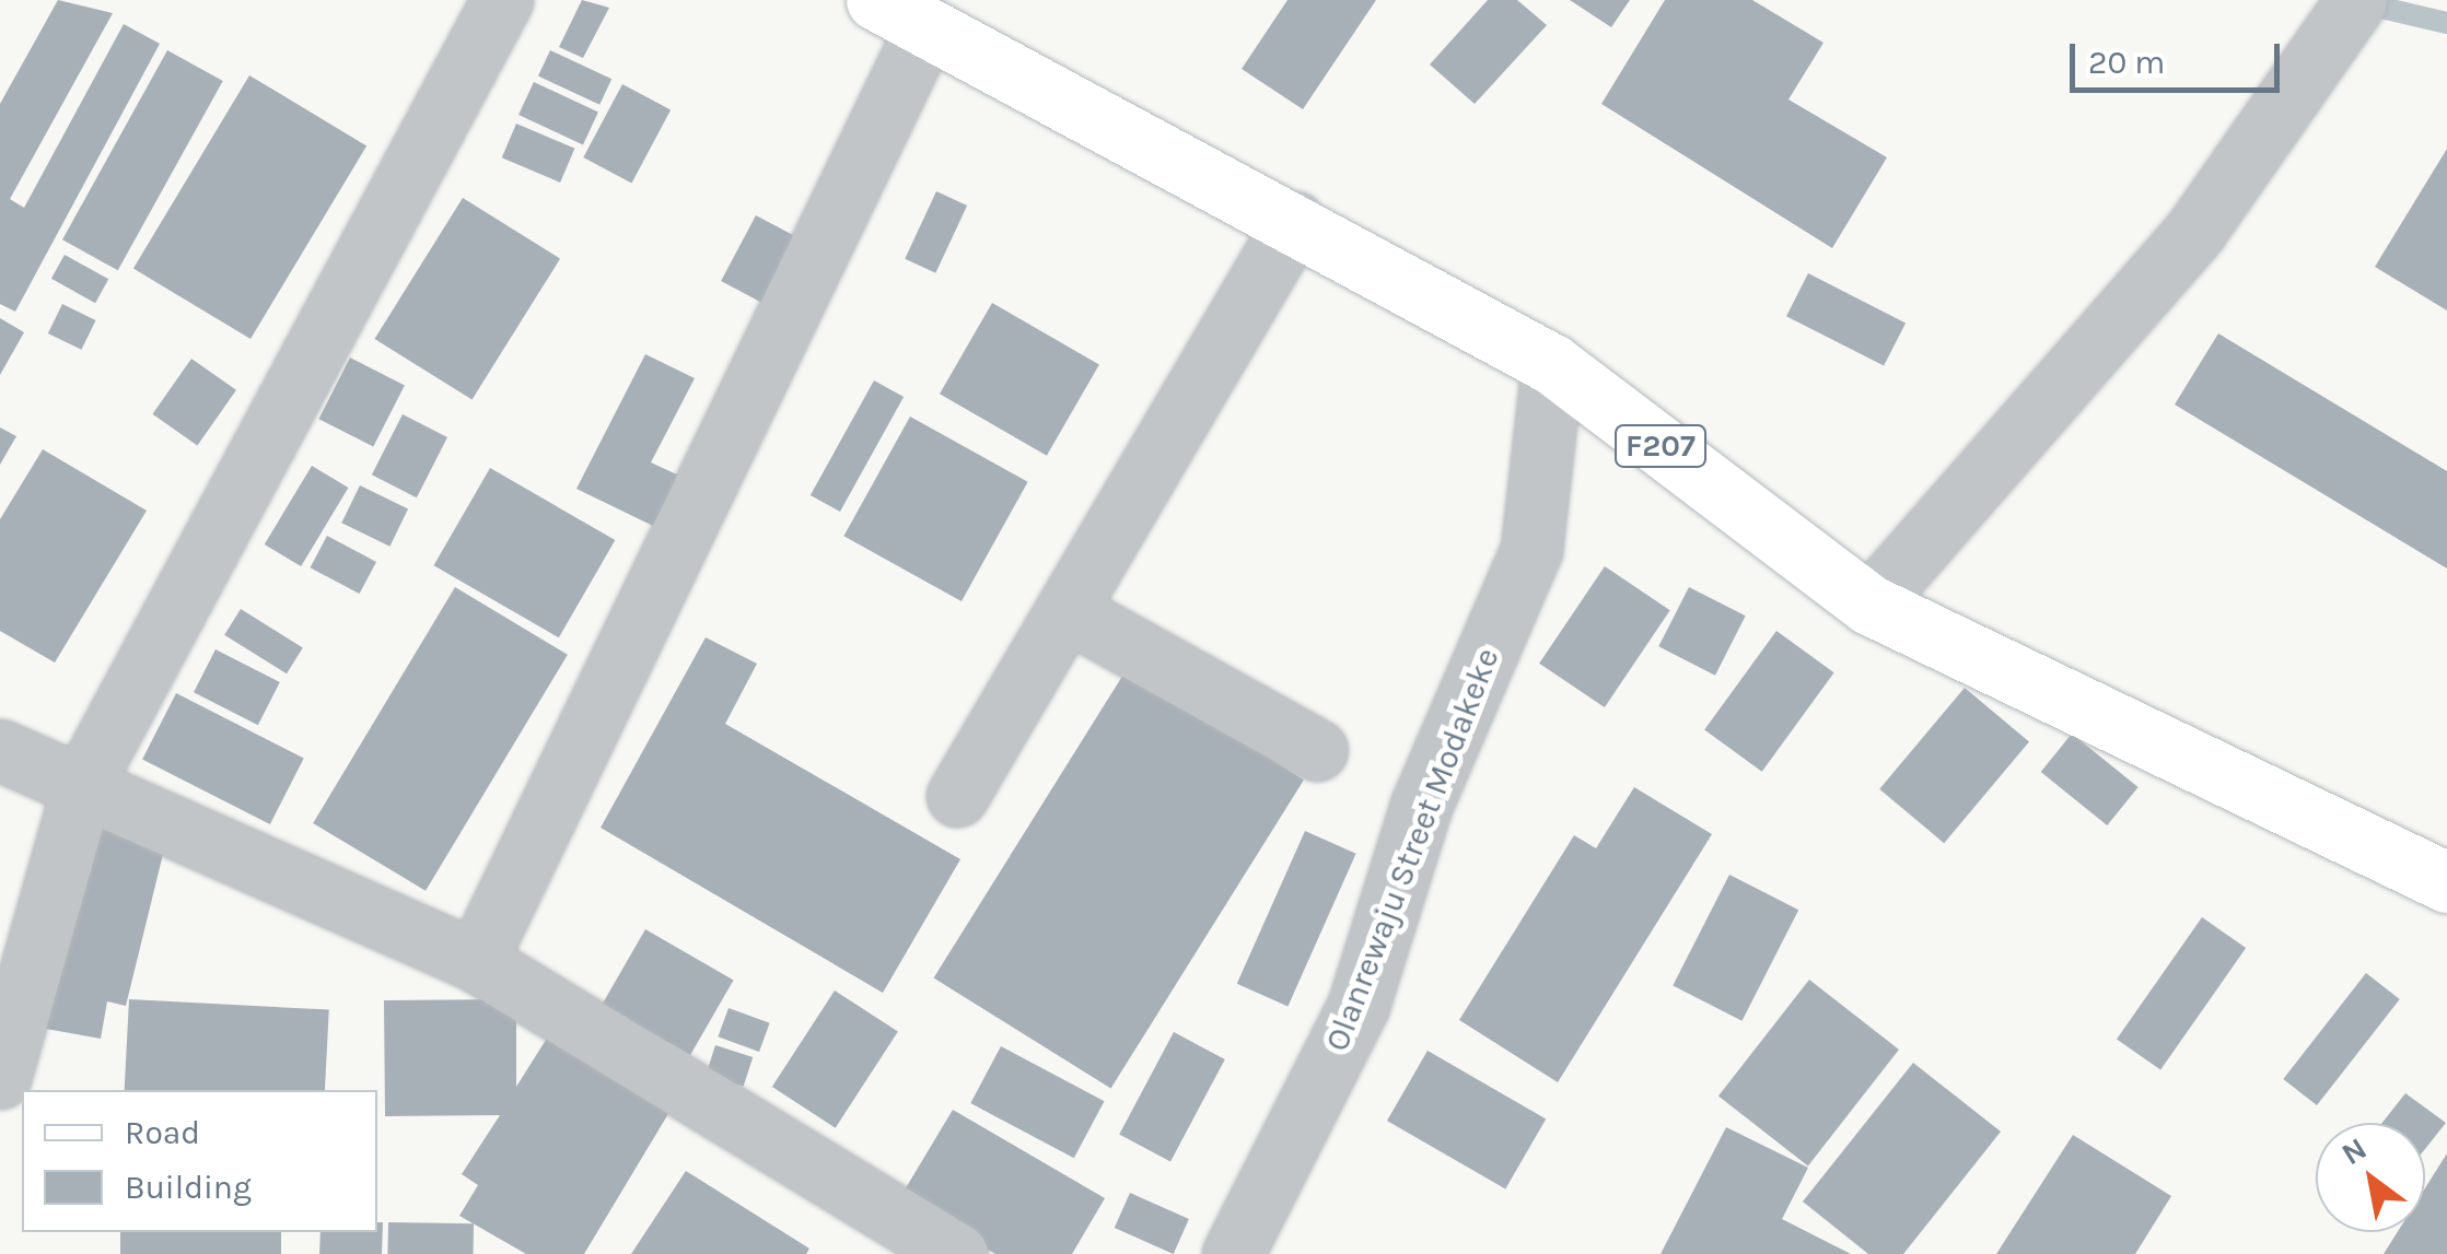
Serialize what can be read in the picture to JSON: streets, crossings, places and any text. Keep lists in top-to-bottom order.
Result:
{
  "streets": {
    "main road": ["F207"],
    "street": ["Olanrewaju Street Modakeke"]
  },
  "crossings": [
    ["F207", "Olanrewaju Street Modakeke"]
  ],
  "legend": ["Road", "Building"],
  "scale_bar": "20 m",
  "north": "top left"
}
